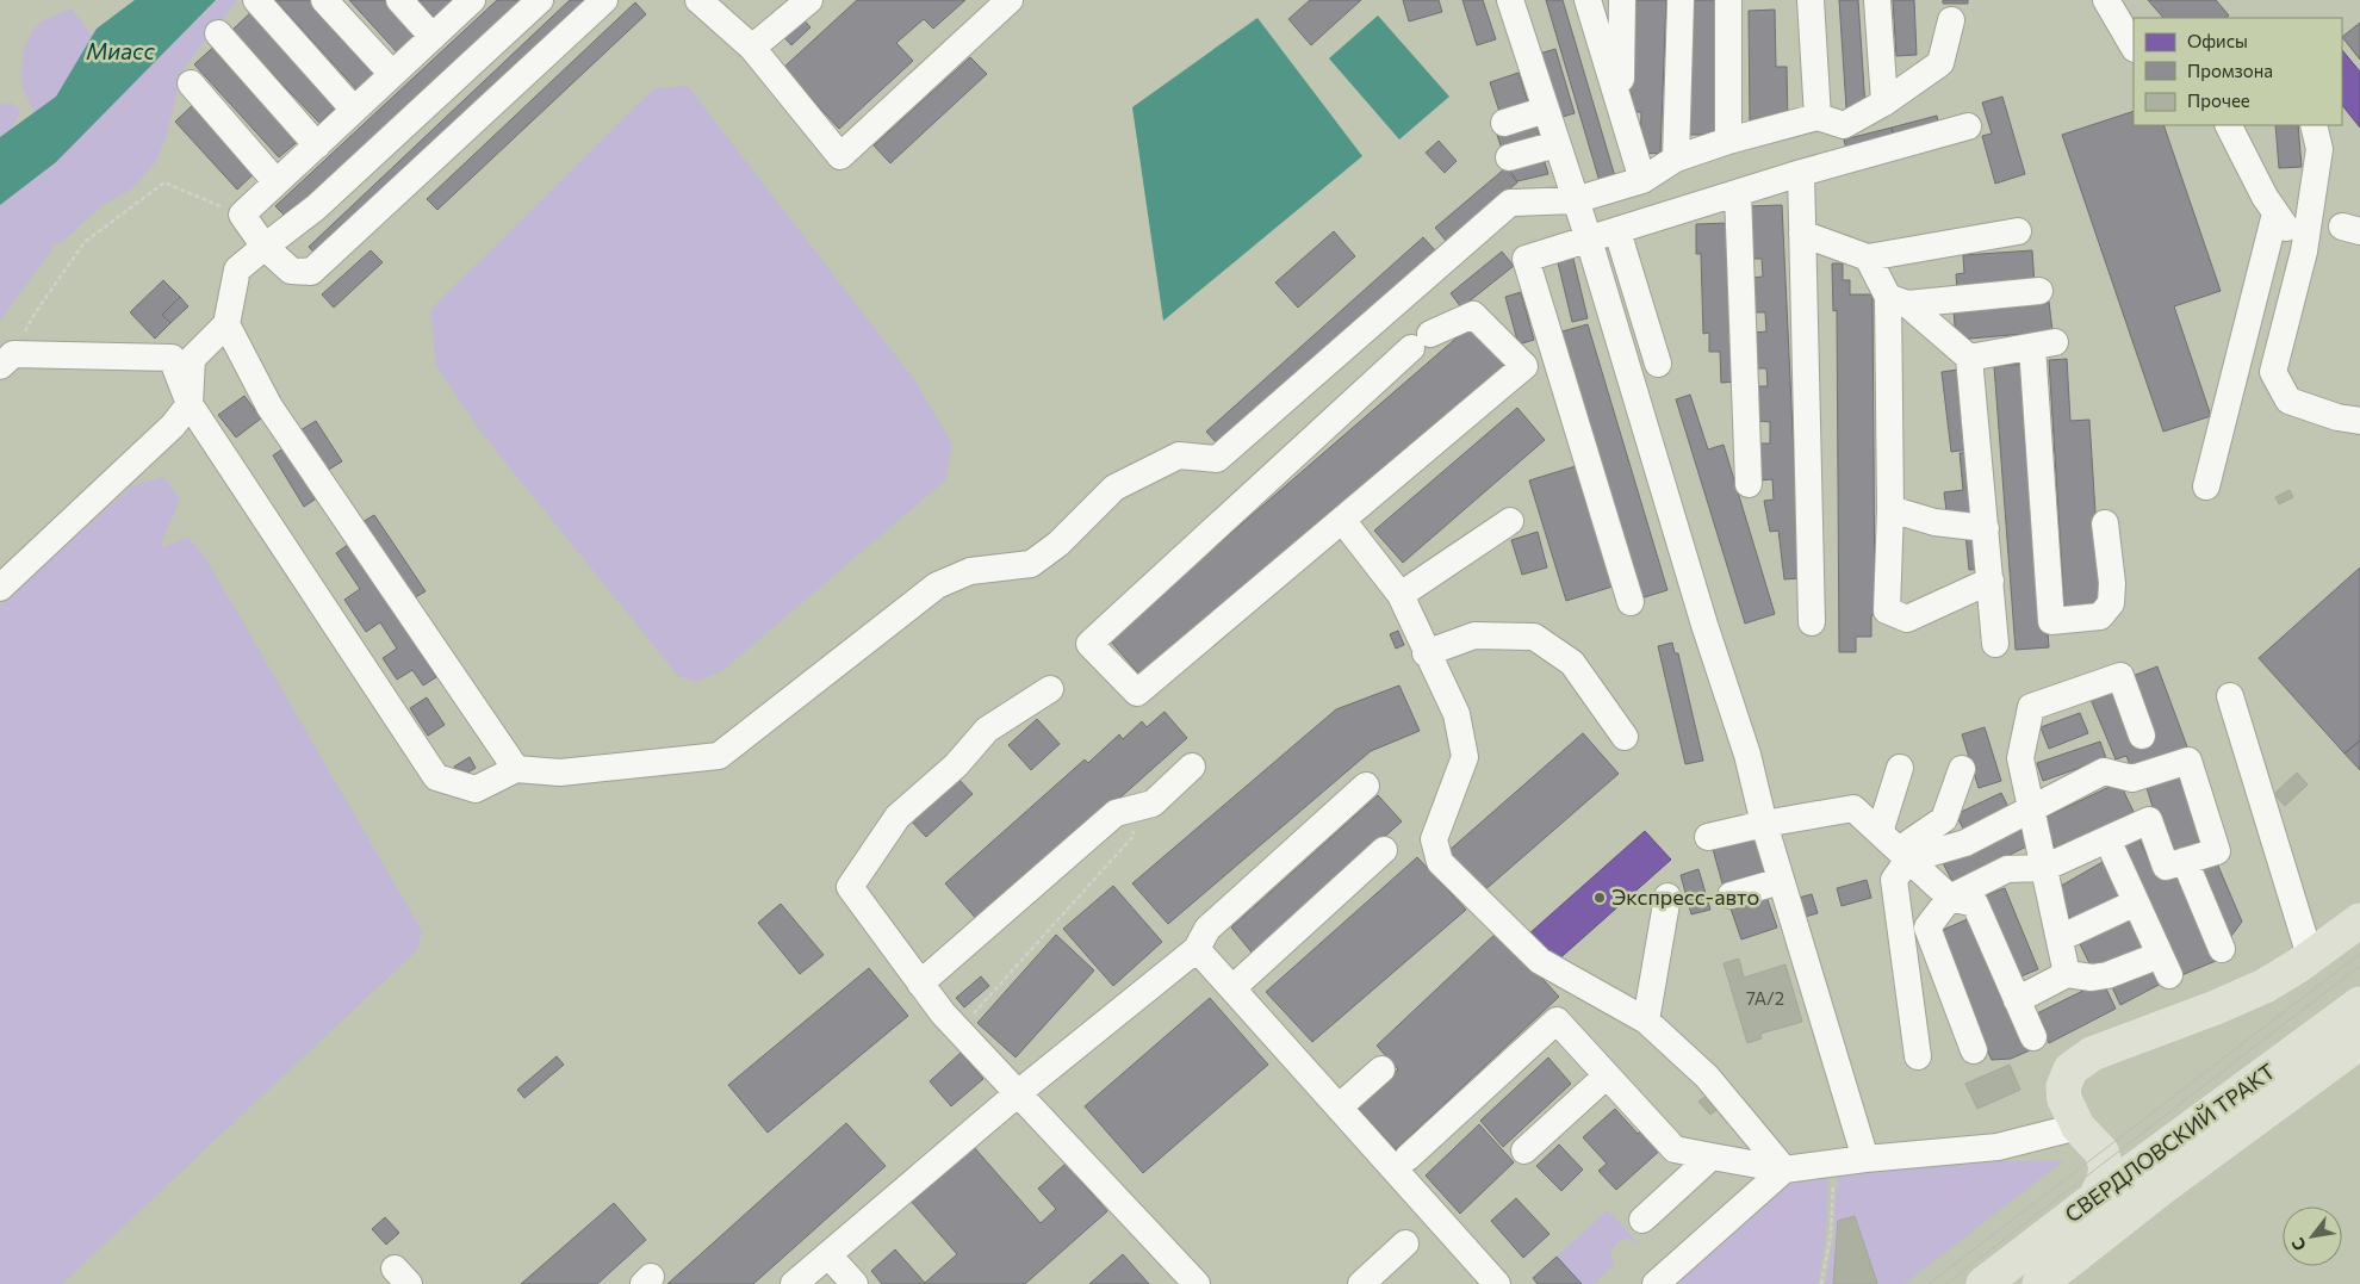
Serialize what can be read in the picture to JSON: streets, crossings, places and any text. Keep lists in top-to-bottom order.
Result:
{
  "streets": {
    "main road": ["СВЕРДЛОВСКИЙ ТРАКТ"]
  },
  "water": ["Миасс"],
  "places": ["Экспресс-авто"],
  "house_numbers": ["7А/2"],
  "legend": ["Офисы", "Промзона", "Прочее"],
  "north": "bottom left"
}
